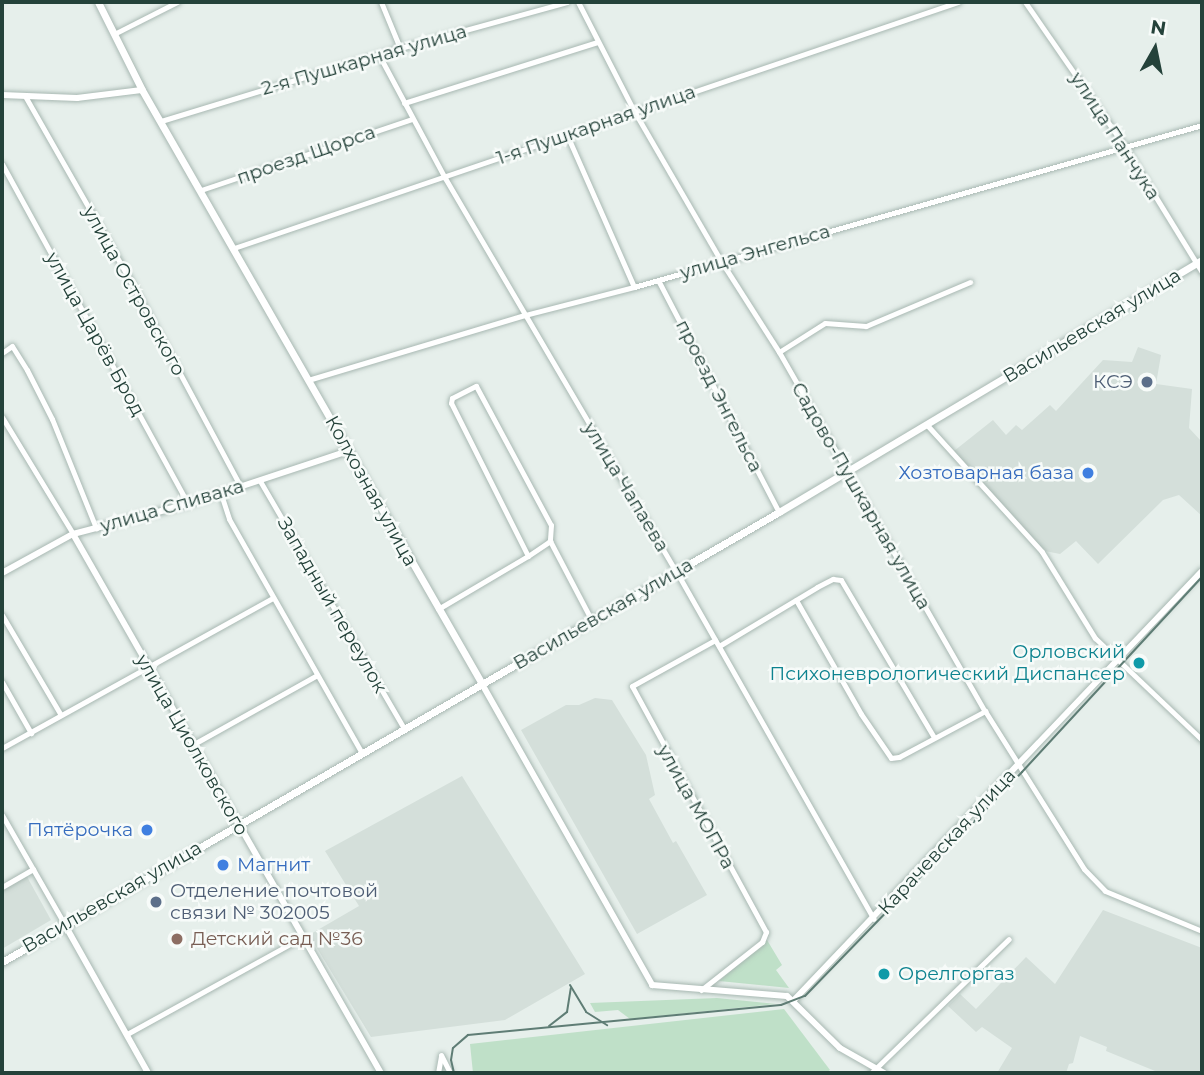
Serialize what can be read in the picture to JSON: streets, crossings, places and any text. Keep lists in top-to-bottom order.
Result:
{
  "streets": {
    "main road": ["Васильевская улица", "Колхозная улица"],
    "street": [
      "2-я Пушкарная улица",
      "1-я Пушкарная улица",
      "улица Панчука",
      "проезд Щорса",
      "улица Энгельса",
      "улица Островского",
      "улица Царёв Брод",
      "проезд Энгельса",
      "улица Чапаева",
      "Садово-Пушкарная улица",
      "улица Спивака",
      "Западный переулок",
      "улица Циолковского",
      "улица МОПРа",
      "Карачевская улица"
    ]
  },
  "crossings": [
    ["2-я Пушкарная улица", "улица Чапаева"],
    ["2-я Пушкарная улица", "Колхозная улица"],
    ["1-я Пушкарная улица", "улица Чапаева"],
    ["1-я Пушкарная улица", "Колхозная улица"],
    ["1-я Пушкарная улица", "Садово-Пушкарная улица"],
    ["улица Панчука", "улица Энгельса"],
    ["улица Панчука", "Васильевская улица"],
    ["проезд Щорса", "улица Чапаева"],
    ["проезд Щорса", "Колхозная улица"],
    ["улица Энгельса", "проезд Энгельса"],
    ["улица Энгельса", "улица Чапаева"],
    ["улица Энгельса", "Колхозная улица"],
    ["улица Энгельса", "Садово-Пушкарная улица"],
    ["улица Островского", "улица Спивака"],
    ["Васильевская улица", "проезд Энгельса"],
    ["Васильевская улица", "улица Чапаева"],
    ["Васильевская улица", "Колхозная улица"],
    ["Васильевская улица", "Садово-Пушкарная улица"],
    ["Васильевская улица", "Западный переулок"],
    ["Васильевская улица", "улица Циолковского"],
    ["улица Царёв Брод", "улица Спивака"],
    ["улица Чапаева", "улица МОПРа"],
    ["улица Чапаева", "Карачевская улица"],
    ["Колхозная улица", "улица Спивака"],
    ["Колхозная улица", "улица МОПРа"],
    ["Садово-Пушкарная улица", "Карачевская улица"],
    ["улица Спивака", "Западный переулок"],
    ["улица Спивака", "улица Циолковского"]
  ],
  "places": [
    "КСЭ",
    "Хозтоварная база",
    "Орловский Психоневрологический Диспансер",
    "Пятёрочка",
    "Магнит",
    "Отделение почтовой связи № 302005",
    "Детский сад №36",
    "Орелгоргаз"
  ],
  "north": "top"
}
